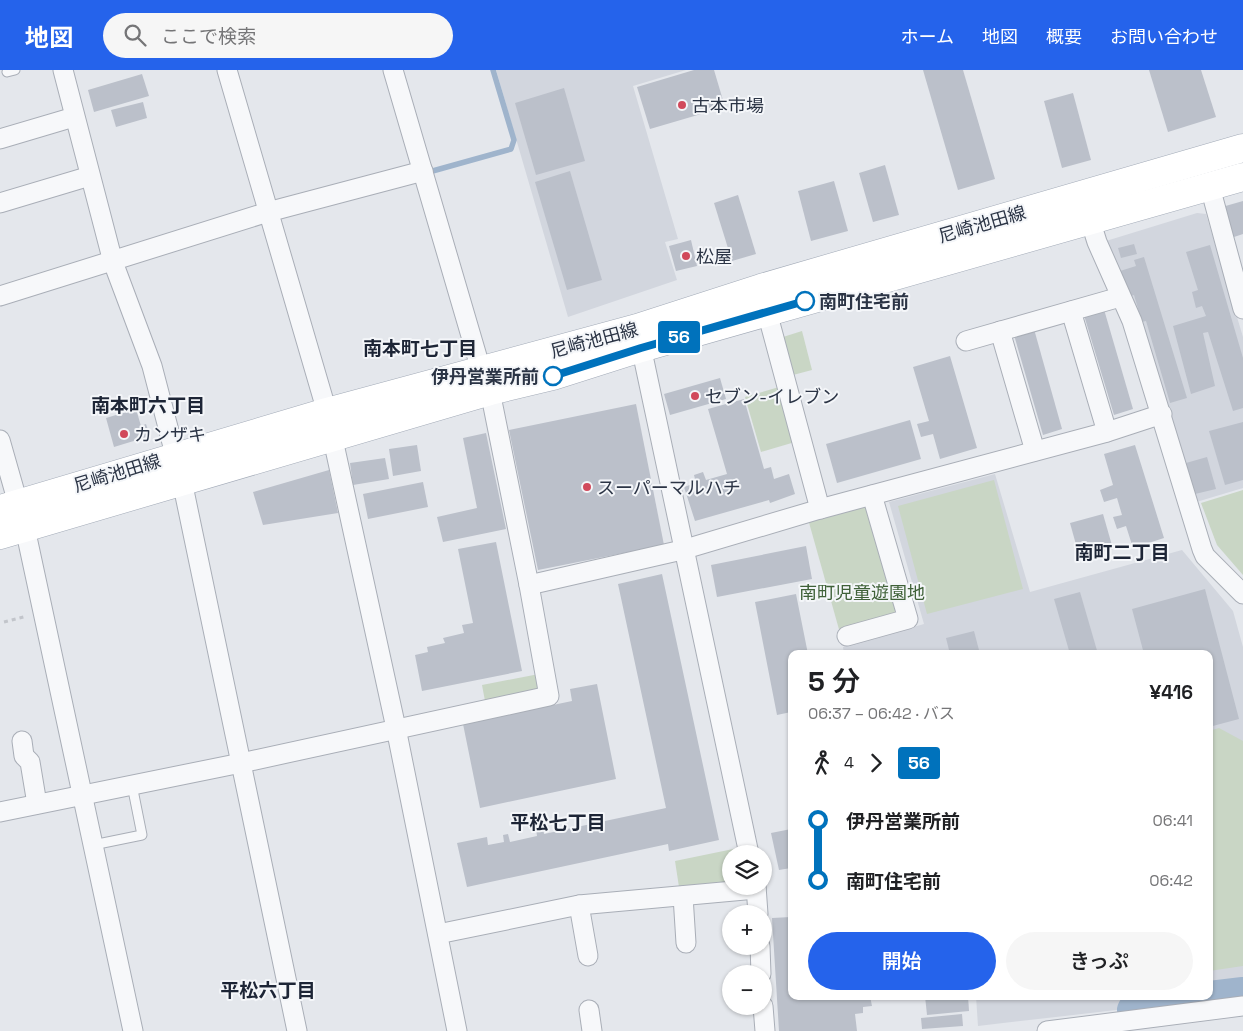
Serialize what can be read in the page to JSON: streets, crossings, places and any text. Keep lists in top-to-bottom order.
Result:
{
  "streets": {
    "main road": ["尼崎池田線"]
  },
  "districts": [
    "南本町七丁目",
    "南本町六丁目",
    "南町二丁目",
    "平松七丁目",
    "平松六丁目"
  ],
  "parks": ["南町児童遊園地"],
  "places": [
    "古本市場",
    "松屋",
    "南町住宅前",
    "伊丹営業所前",
    "セブン-イレブン",
    "カンザキ",
    "スーパーマルハチ"
  ],
  "lines": ["bus line 56"],
  "page": {
    "header": "地図",
    "search": "ここで検索",
    "nav": [
      "ホーム",
      "地図",
      "概要",
      "お問い合わせ"
    ],
    "on_map": "56",
    "heading": ["5 分", "06:37 – 06:42 · バス", "¥416"],
    "legs": ["4", "56"],
    "list": [
      {
        "name": "伊丹営業所前",
        "value": "06:41"
      },
      {
        "name": "南町住宅前",
        "value": "06:42"
      }
    ],
    "map_buttons": ["+", "−"],
    "buttons": ["開始", "きっぷ"]
  }
}
